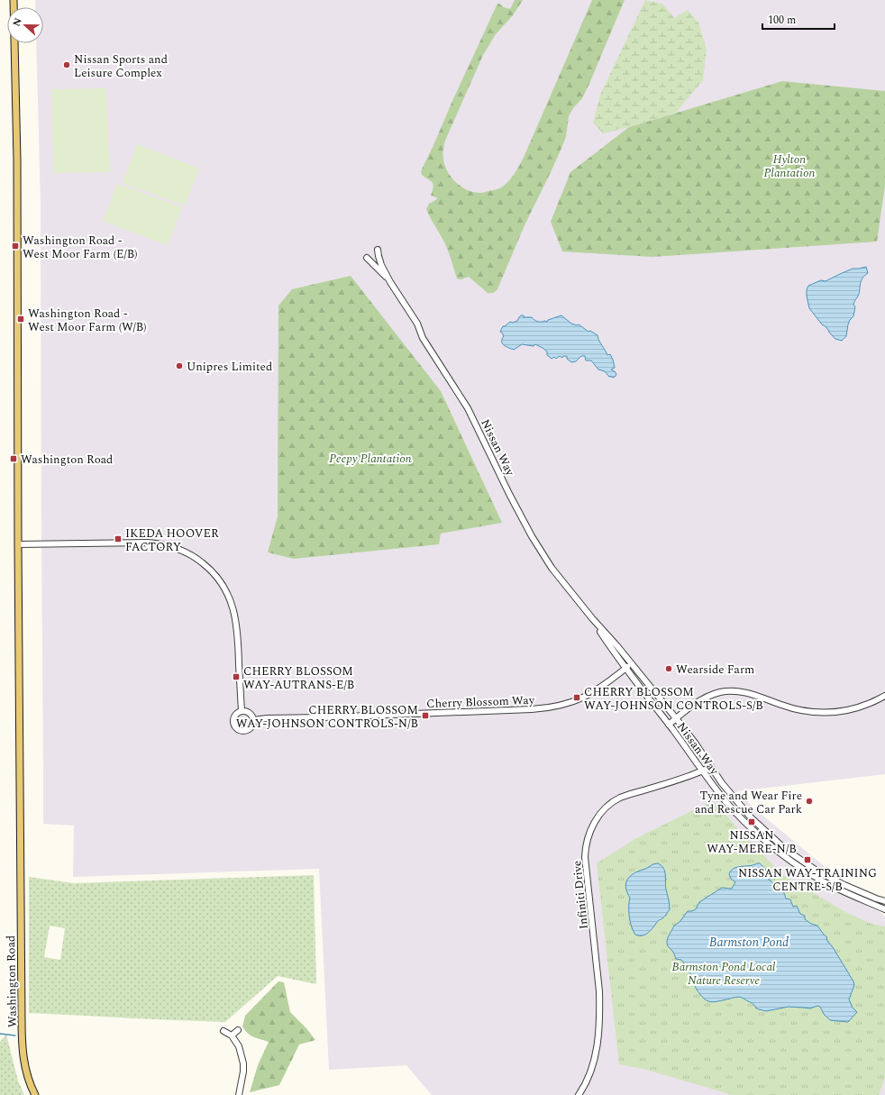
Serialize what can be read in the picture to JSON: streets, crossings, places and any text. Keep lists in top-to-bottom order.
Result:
{
  "streets": {
    "main road": ["Washington Road"],
    "street": ["Nissan Way", "Cherry Blossom Way", "Infiniti Drive"]
  },
  "crossings": [
    ["Nissan Way", "Cherry Blossom Way"],
    ["Nissan Way", "Infiniti Drive"]
  ],
  "water": ["Barmston Pond"],
  "parks": ["Hylton Plantation", "Peepy Plantation", "Barmston Pond Local Nature Reserve"],
  "places": {
    "other": [
      "Nissan Sports and Leisure Complex",
      "Unipres Limited",
      "Wearside Farm",
      "Tyne and Wear Fire and Rescue Car Park"
    ],
    "transit": [
      "Washington Road - West Moor Farm (E/B)",
      "Washington Road - West Moor Farm (W/B)",
      "Washington Road",
      "IKEDA HOOVER FACTORY",
      "CHERRY BLOSSOM WAY-AUTRANS-E/B",
      "CHERRY BLOSSOM WAY-JOHNSON CONTROLS-S/B",
      "CHERRY BLOSSOM WAY-JOHNSON CONTROLS-N/B",
      "NISSAN WAY-MERE-N/B",
      "NISSAN WAY-TRAINING CENTRE-S/B"
    ]
  },
  "scale_bar": "100 m",
  "north": "left"
}
